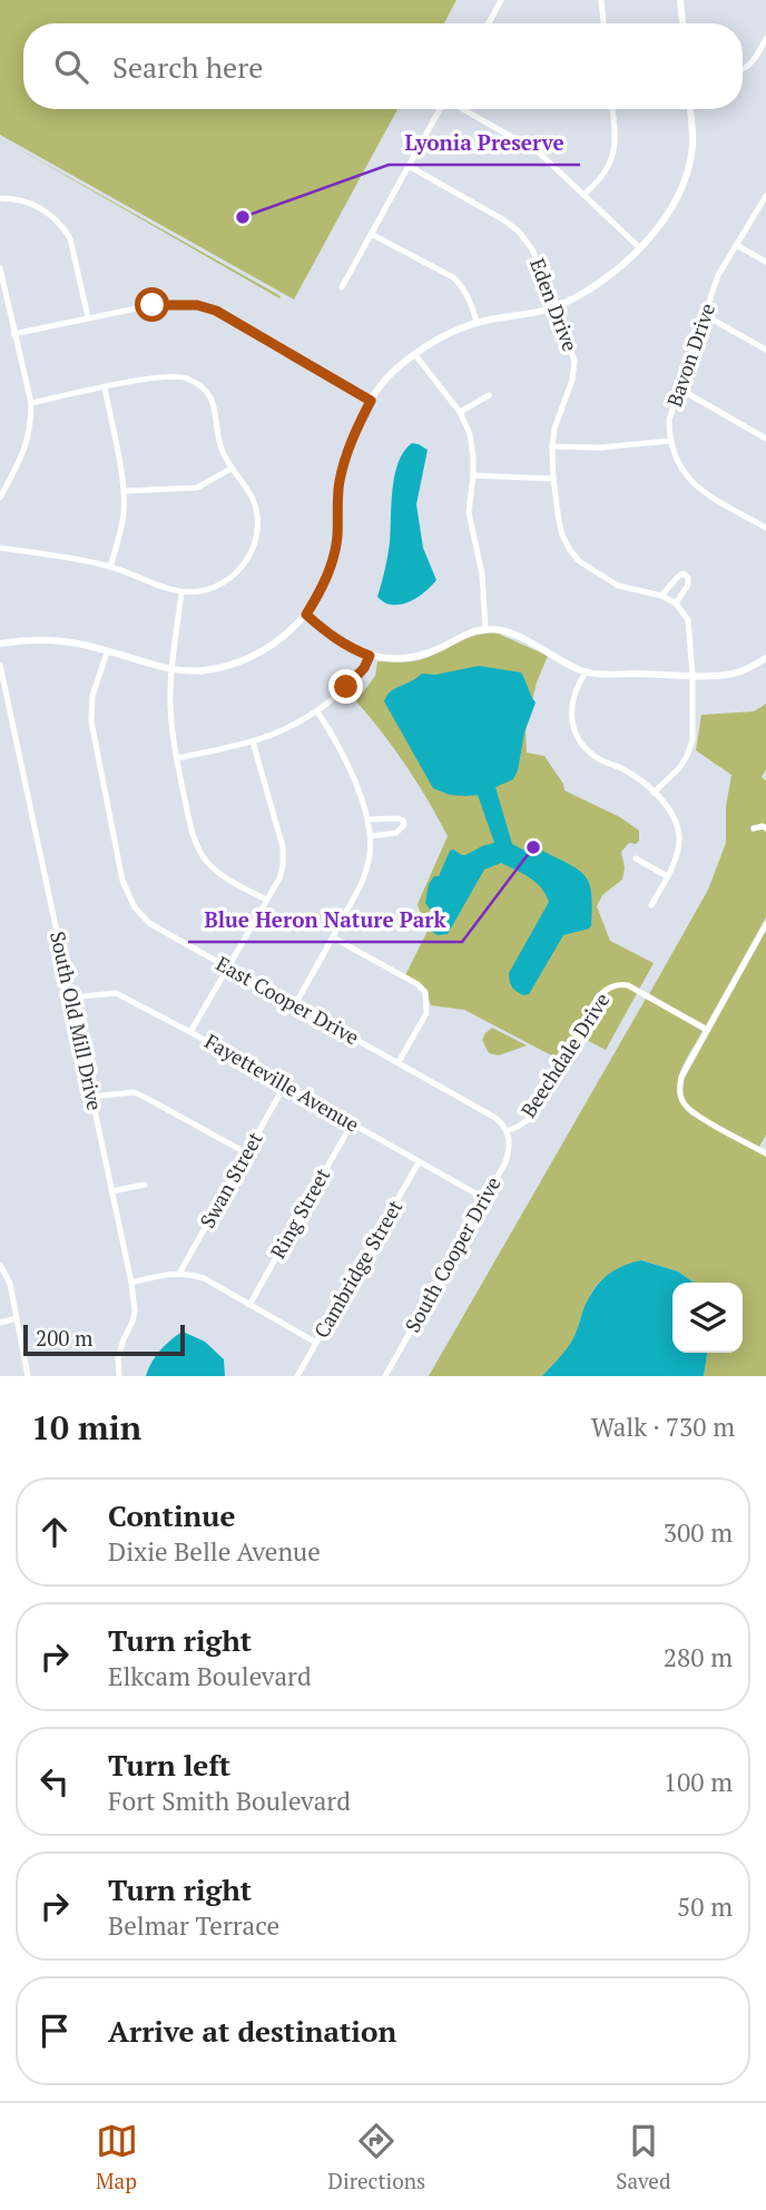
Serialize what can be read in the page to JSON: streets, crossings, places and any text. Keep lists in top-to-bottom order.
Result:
{
  "streets": {
    "street": [
      "Eden Drive",
      "Bavon Drive",
      "East Cooper Drive",
      "South Old Mill Drive",
      "Beechdale Drive",
      "Fayetteville Avenue",
      "Swan Street",
      "Ring Street",
      "South Cooper Drive",
      "Cambridge Street"
    ]
  },
  "crossings": [
    ["East Cooper Drive", "Beechdale Drive"],
    ["East Cooper Drive", "South Cooper Drive"],
    ["South Old Mill Drive", "Fayetteville Avenue"],
    ["Beechdale Drive", "South Cooper Drive"],
    ["Fayetteville Avenue", "Swan Street"],
    ["Fayetteville Avenue", "Ring Street"],
    ["Fayetteville Avenue", "South Cooper Drive"],
    ["Fayetteville Avenue", "Cambridge Street"]
  ],
  "places": ["Lyonia Preserve", "Blue Heron Nature Park"],
  "scale_bar": "200 m",
  "page": {
    "search": "Search here",
    "scale": "200 m",
    "heading": ["10 min", "Walk · 730 m"],
    "list": [
      ["Continue", "Dixie Belle Avenue", "300 m"],
      ["Turn right", "Elkcam Boulevard", "280 m"],
      ["Turn left", "Fort Smith Boulevard", "100 m"],
      ["Turn right", "Belmar Terrace", "50 m"],
      "Arrive at destination"
    ],
    "nav": ["Map", "Directions", "Saved"]
  }
}
